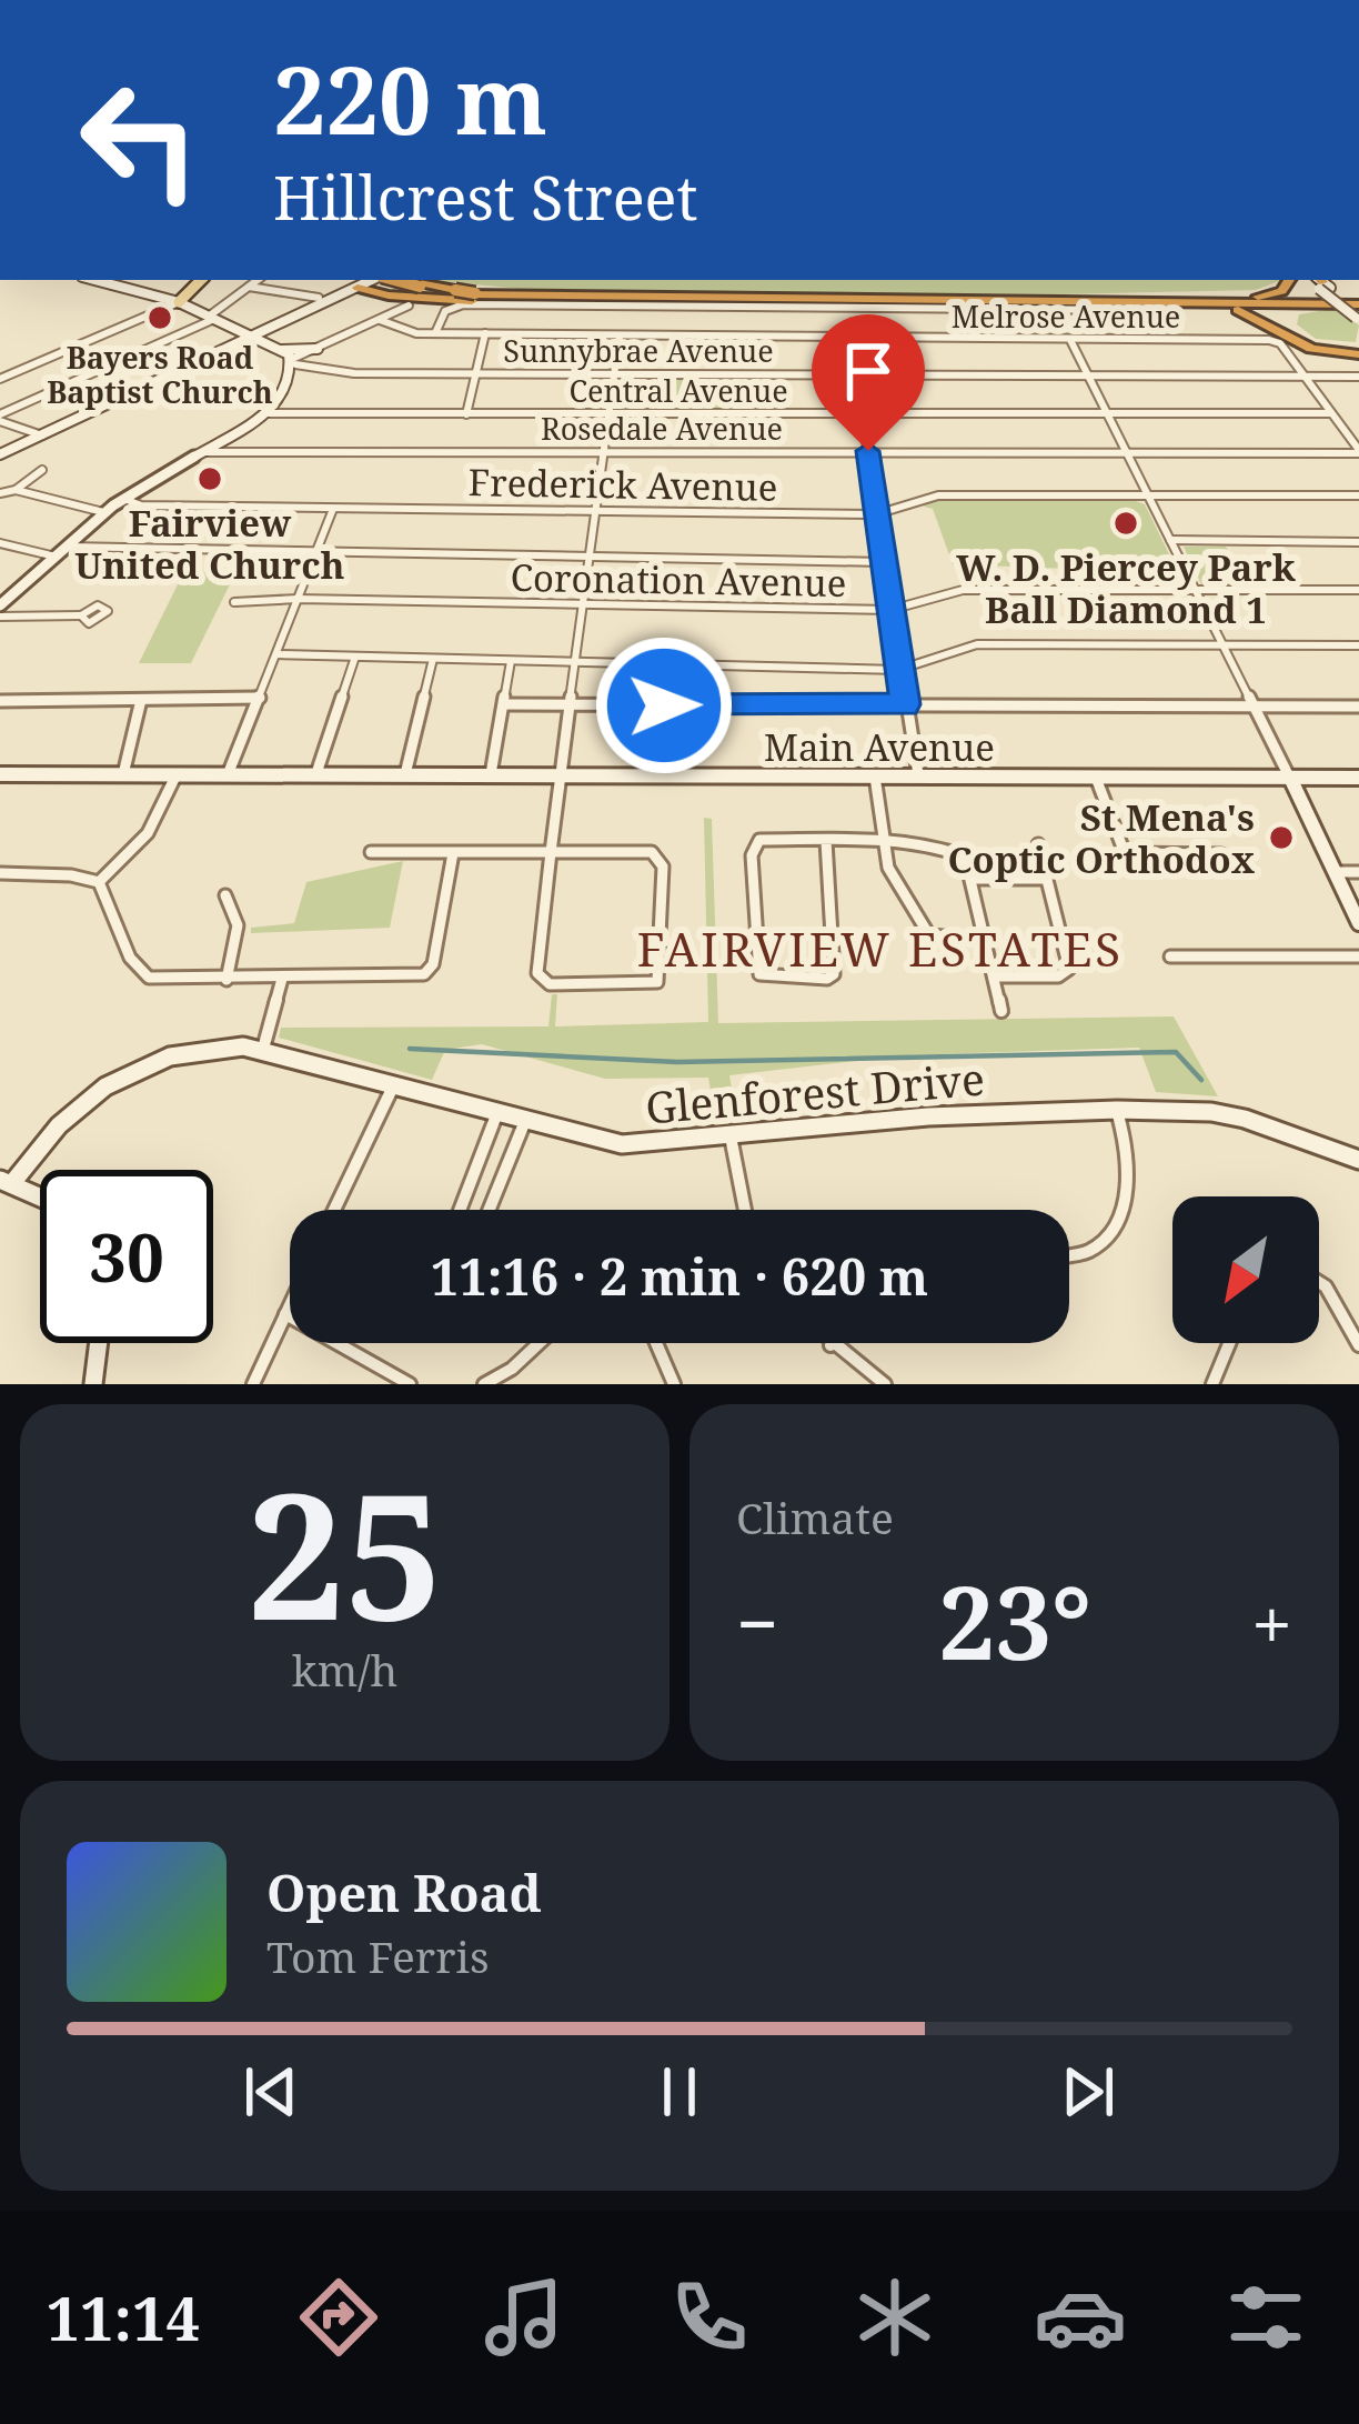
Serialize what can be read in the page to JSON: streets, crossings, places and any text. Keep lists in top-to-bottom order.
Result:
{
  "streets": {
    "street": [
      "Melrose Avenue",
      "Sunnybrae Avenue",
      "Central Avenue",
      "Rosedale Avenue",
      "Frederick Avenue",
      "Coronation Avenue",
      "Main Avenue",
      "Glenforest Drive"
    ]
  },
  "crossings": [
    ["Melrose Avenue", "Sunnybrae Avenue"]
  ],
  "districts": ["FAIRVIEW ESTATES"],
  "places": [
    "Bayers Road Baptist Church",
    "Fairview United Church",
    "W. D. Piercey Park Ball Diamond 1",
    "St Mena's Coptic Orthodox"
  ],
  "north": "bottom left",
  "page": {
    "turn": ["220 m", "Hillcrest Street"],
    "limit": "30",
    "trip": "11:16 · 2 min · 620 m",
    "tile": [
      ["25", "km/h"],
      "Climate"
    ],
    "heat": ["−", "23°", "+"],
    "song": ["Open Road", "Tom Ferris"],
    "tabs": "11:14"
  }
}
